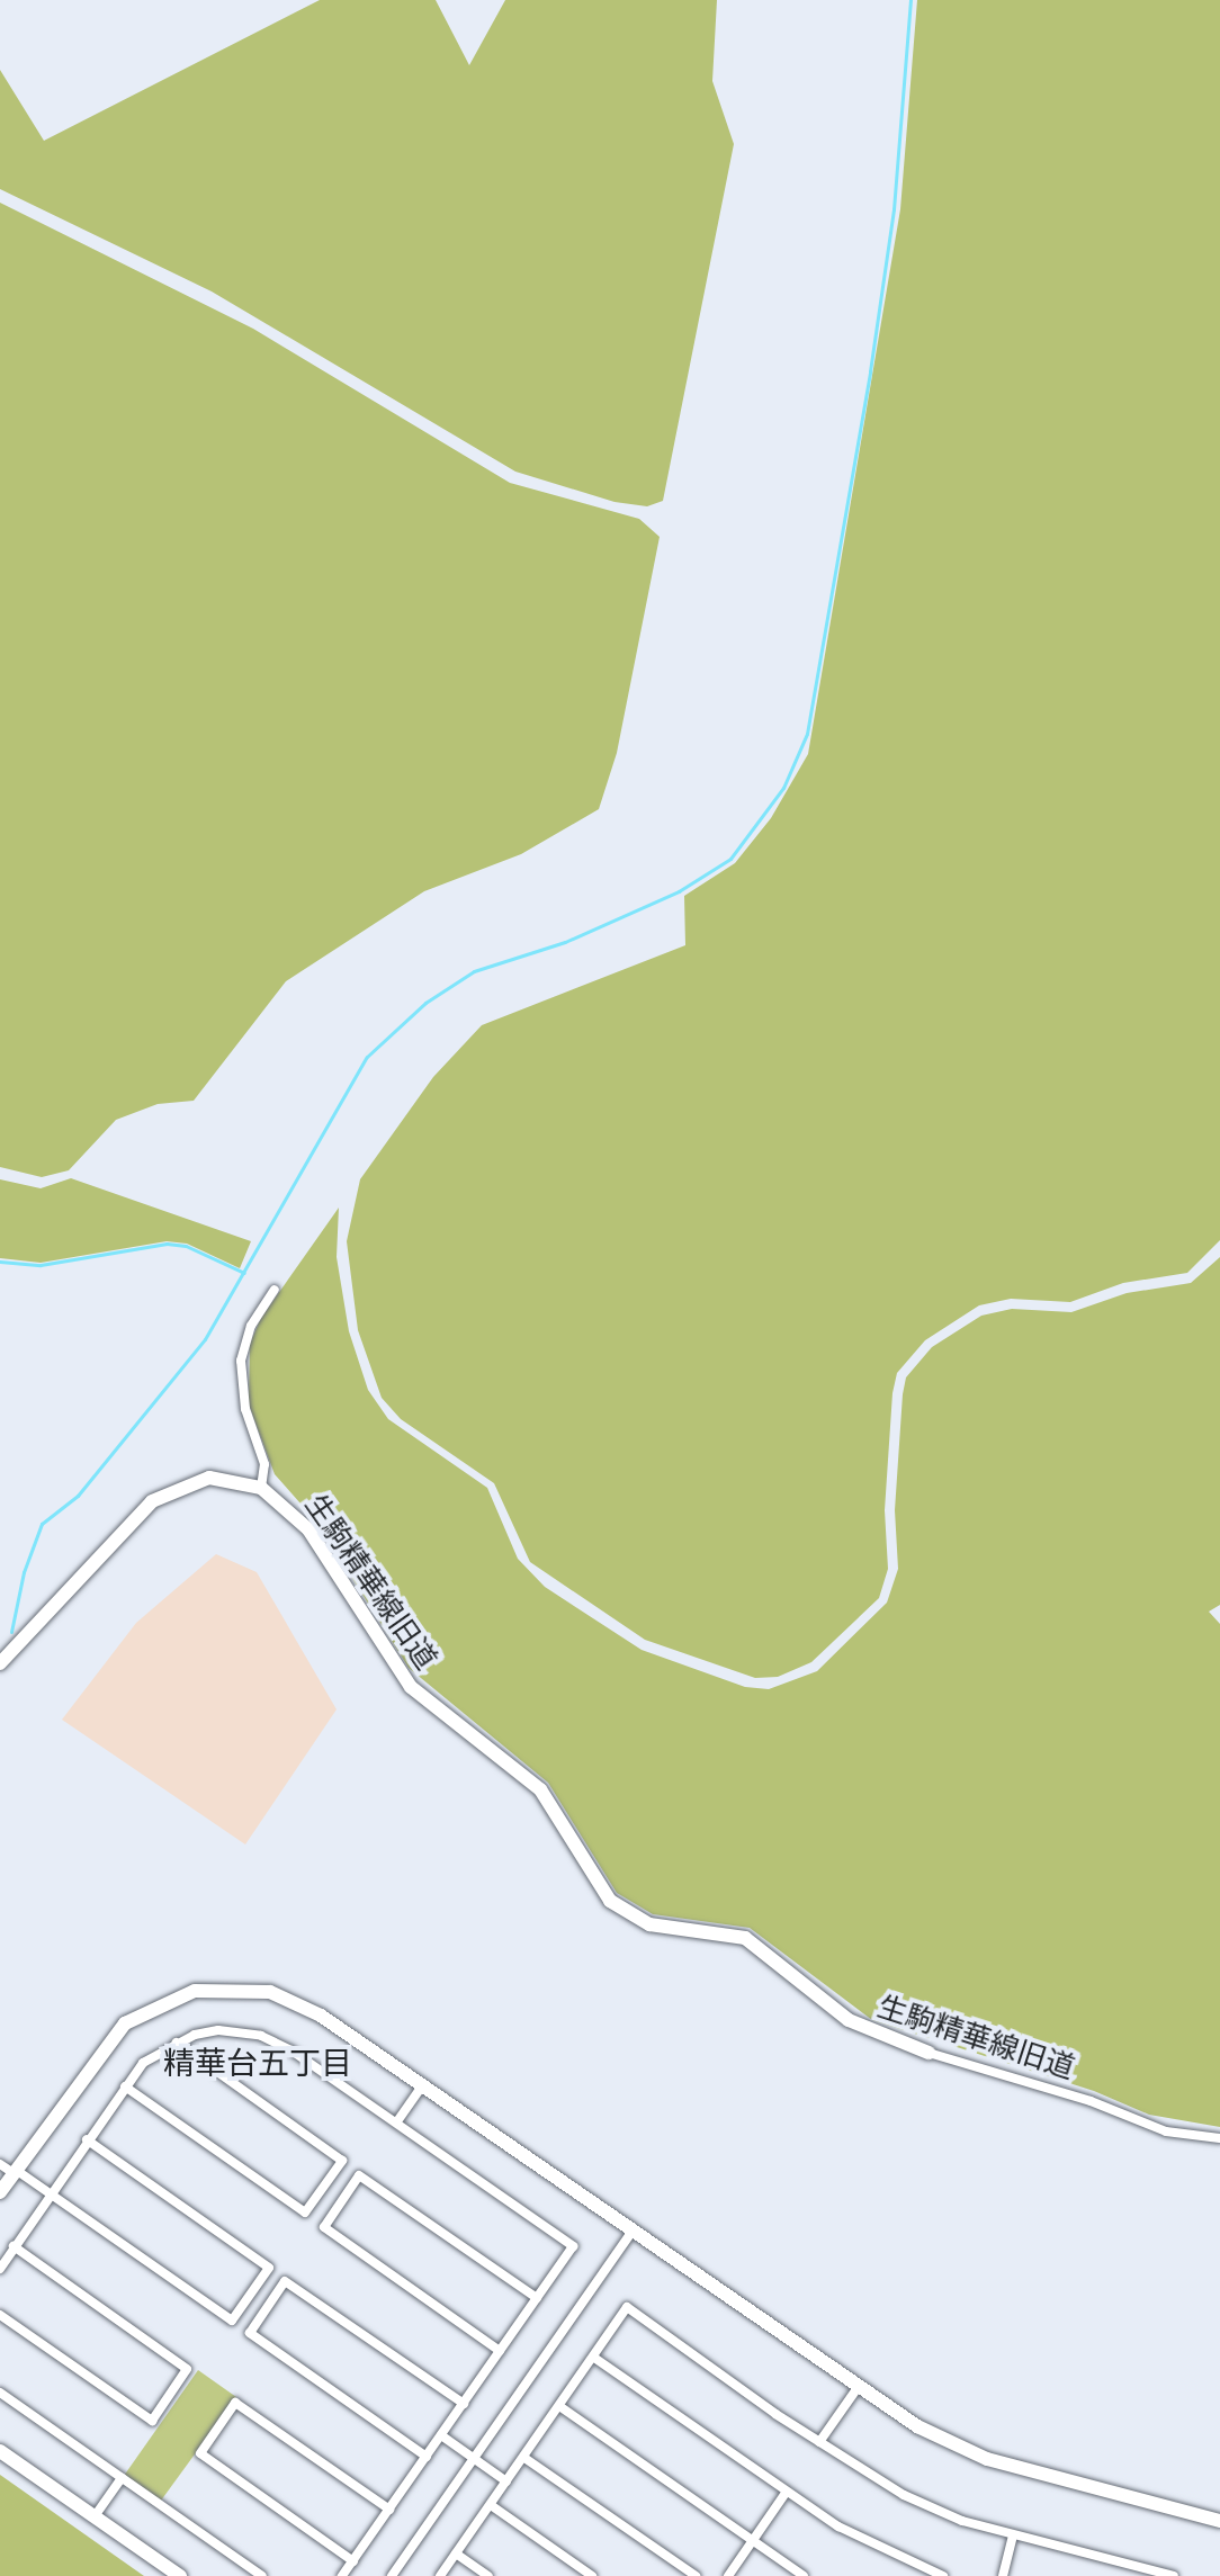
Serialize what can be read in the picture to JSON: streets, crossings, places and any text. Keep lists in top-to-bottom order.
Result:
{
  "streets": {
    "street": ["生駒精華線旧道"]
  },
  "districts": ["精華台五丁目"]
}
